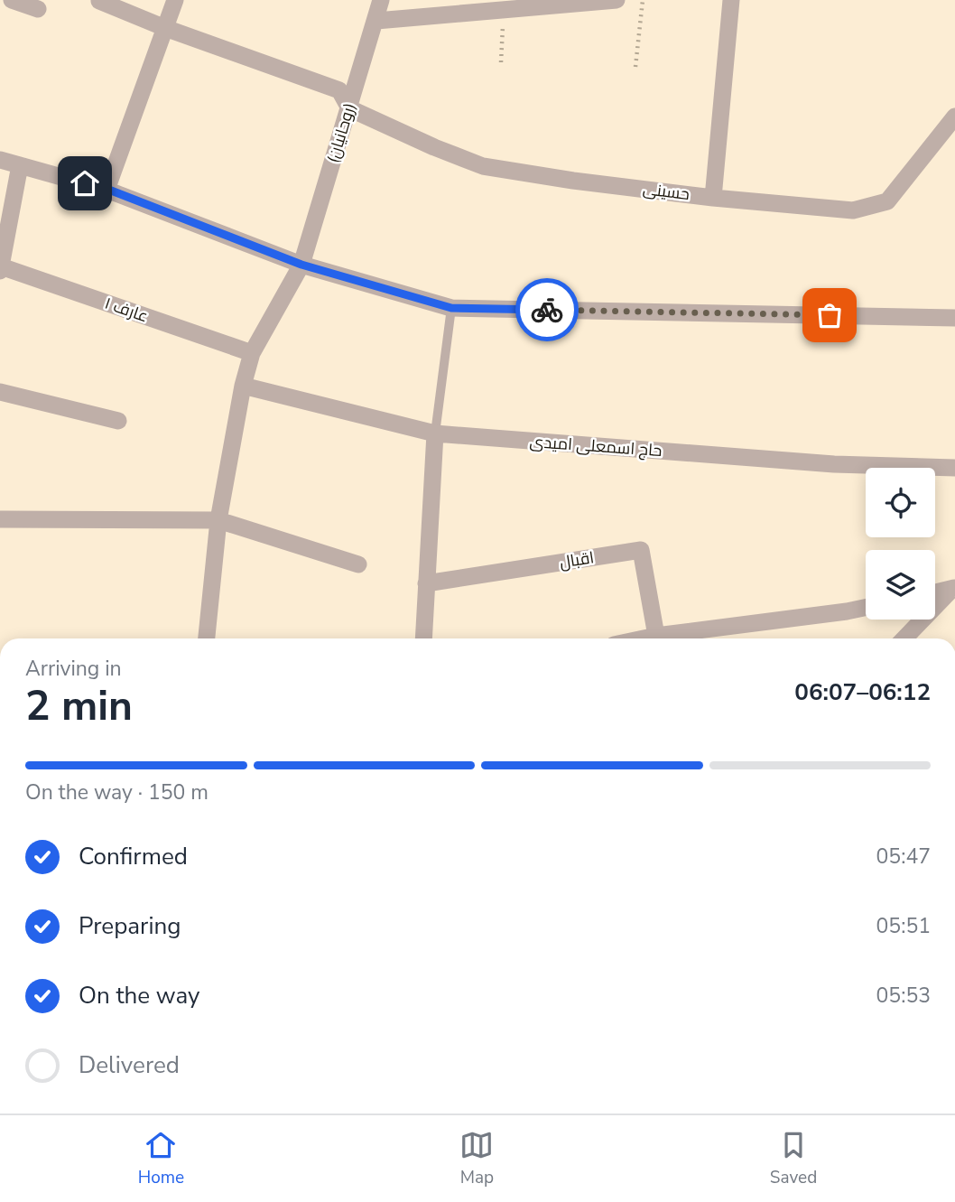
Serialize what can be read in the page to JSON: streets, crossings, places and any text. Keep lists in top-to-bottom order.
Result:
{
  "streets": {
    "street": [
      "(روحانیان)",
      "حسینی",
      "عارف ۱",
      "حاج اسمعلی امیدی",
      "اقبال"
    ]
  },
  "crossings": [
    ["(روحانیان)", "حسینی"],
    ["(روحانیان)", "عارف ۱"],
    ["(روحانیان)", "حاج اسمعلی امیدی"]
  ],
  "page": {
    "heading": ["2 min", "Arriving in", "06:07–06:12"],
    "bar": "On the way · 150 m",
    "list": [
      ["Confirmed", "05:47"],
      ["Preparing", "05:51"],
      ["On the way", "05:53"],
      "Delivered"
    ],
    "tabs": ["Home", "Map", "Saved"]
  }
}
